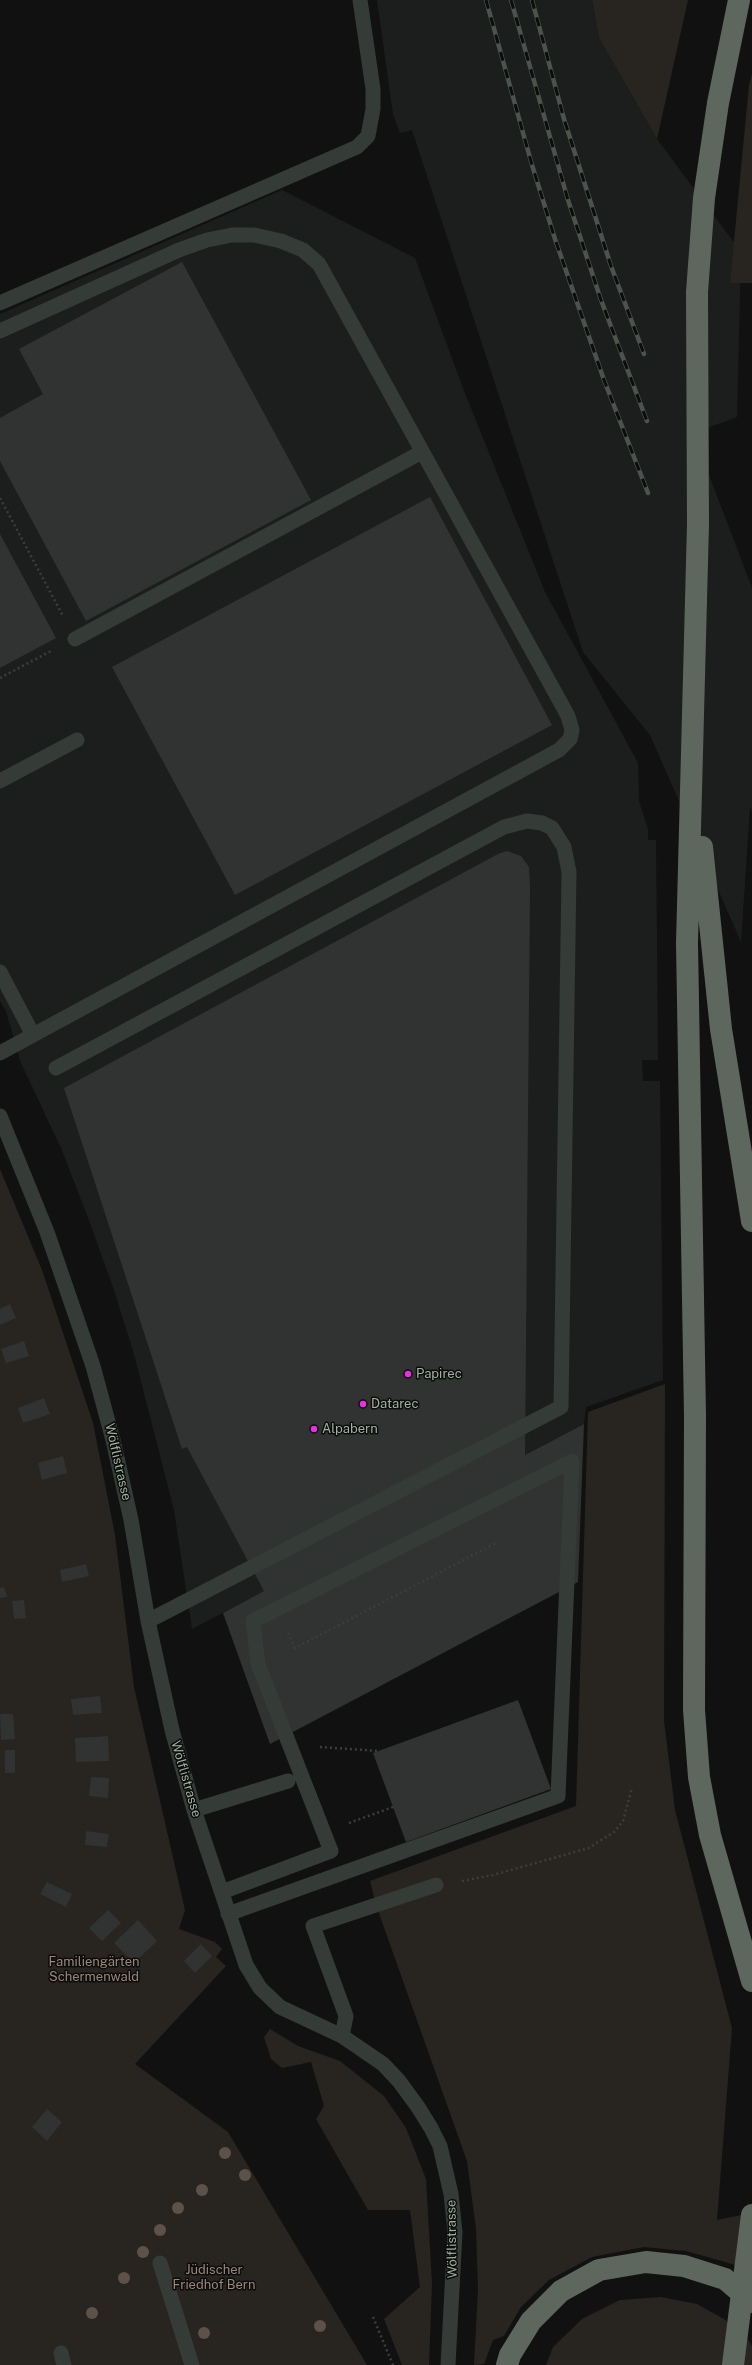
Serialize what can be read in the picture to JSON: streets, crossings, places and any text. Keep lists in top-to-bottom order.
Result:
{
  "streets": {
    "lane": ["Wölflistrasse"]
  },
  "parks": ["Familiengärten Schermenwald", "Jüdischer Friedhof Bern"],
  "places": ["Papirec", "Datarec", "Alpabern"]
}
